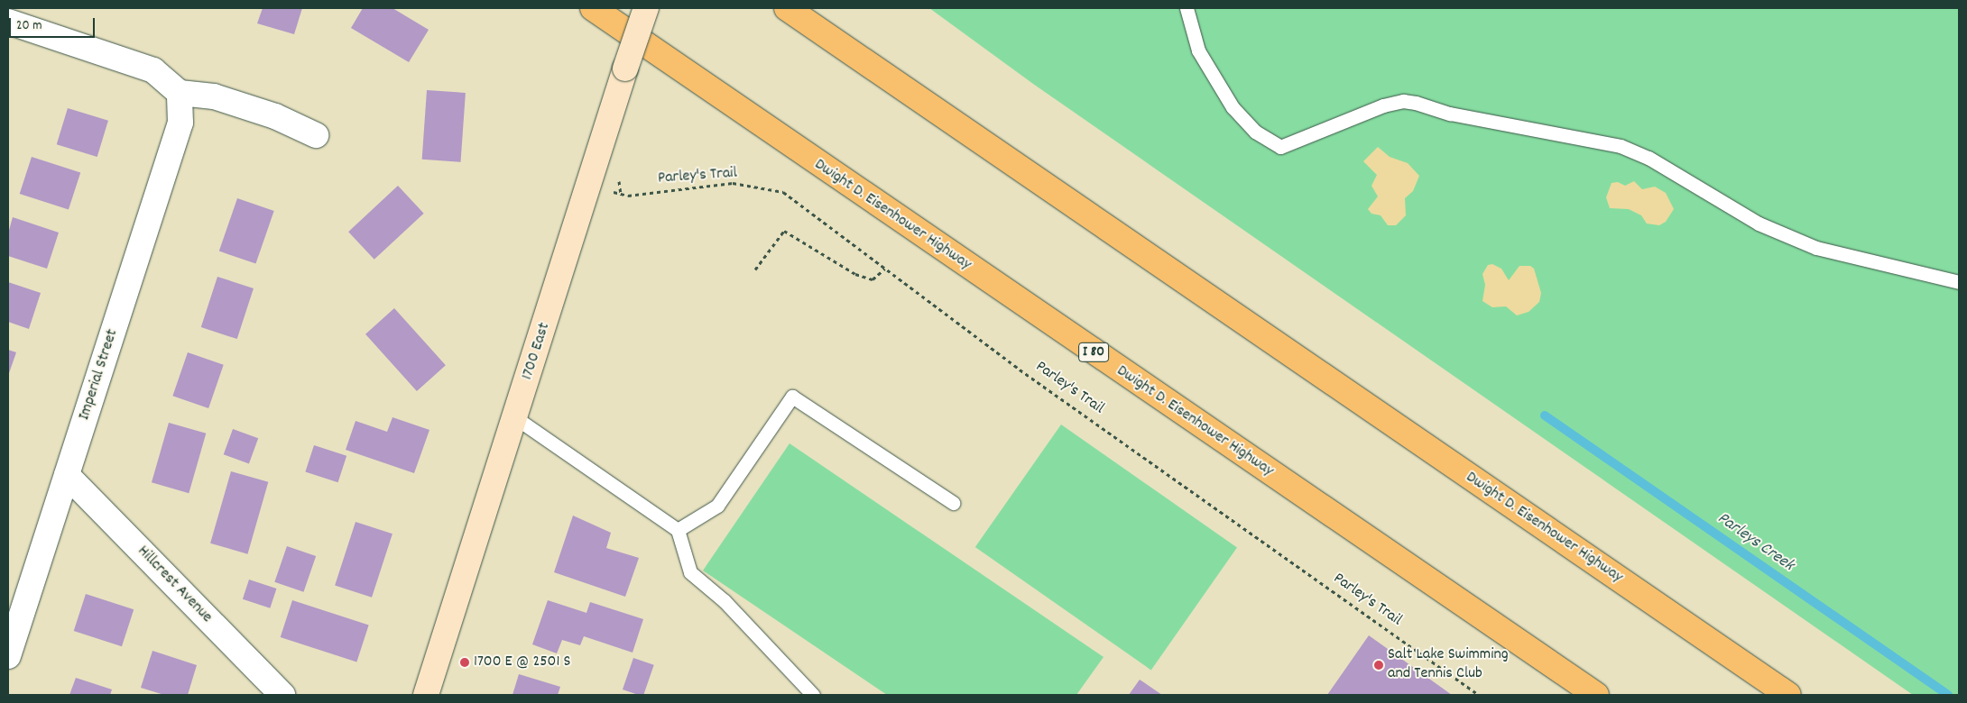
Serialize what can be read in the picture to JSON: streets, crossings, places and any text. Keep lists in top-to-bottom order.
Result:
{
  "streets": {
    "highway": ["Dwight D. Eisenhower Highway", "I 80"],
    "street": ["1700 East", "Imperial Street", "Hillcrest Avenue"],
    "path": ["Parley's Trail"]
  },
  "crossings": [
    ["Imperial Street", "Hillcrest Avenue"]
  ],
  "water": ["Parleys Creek"],
  "places": ["1700 E @ 2501 S", "Salt Lake Swimming and Tennis Club"],
  "scale_bar": "20 m"
}
